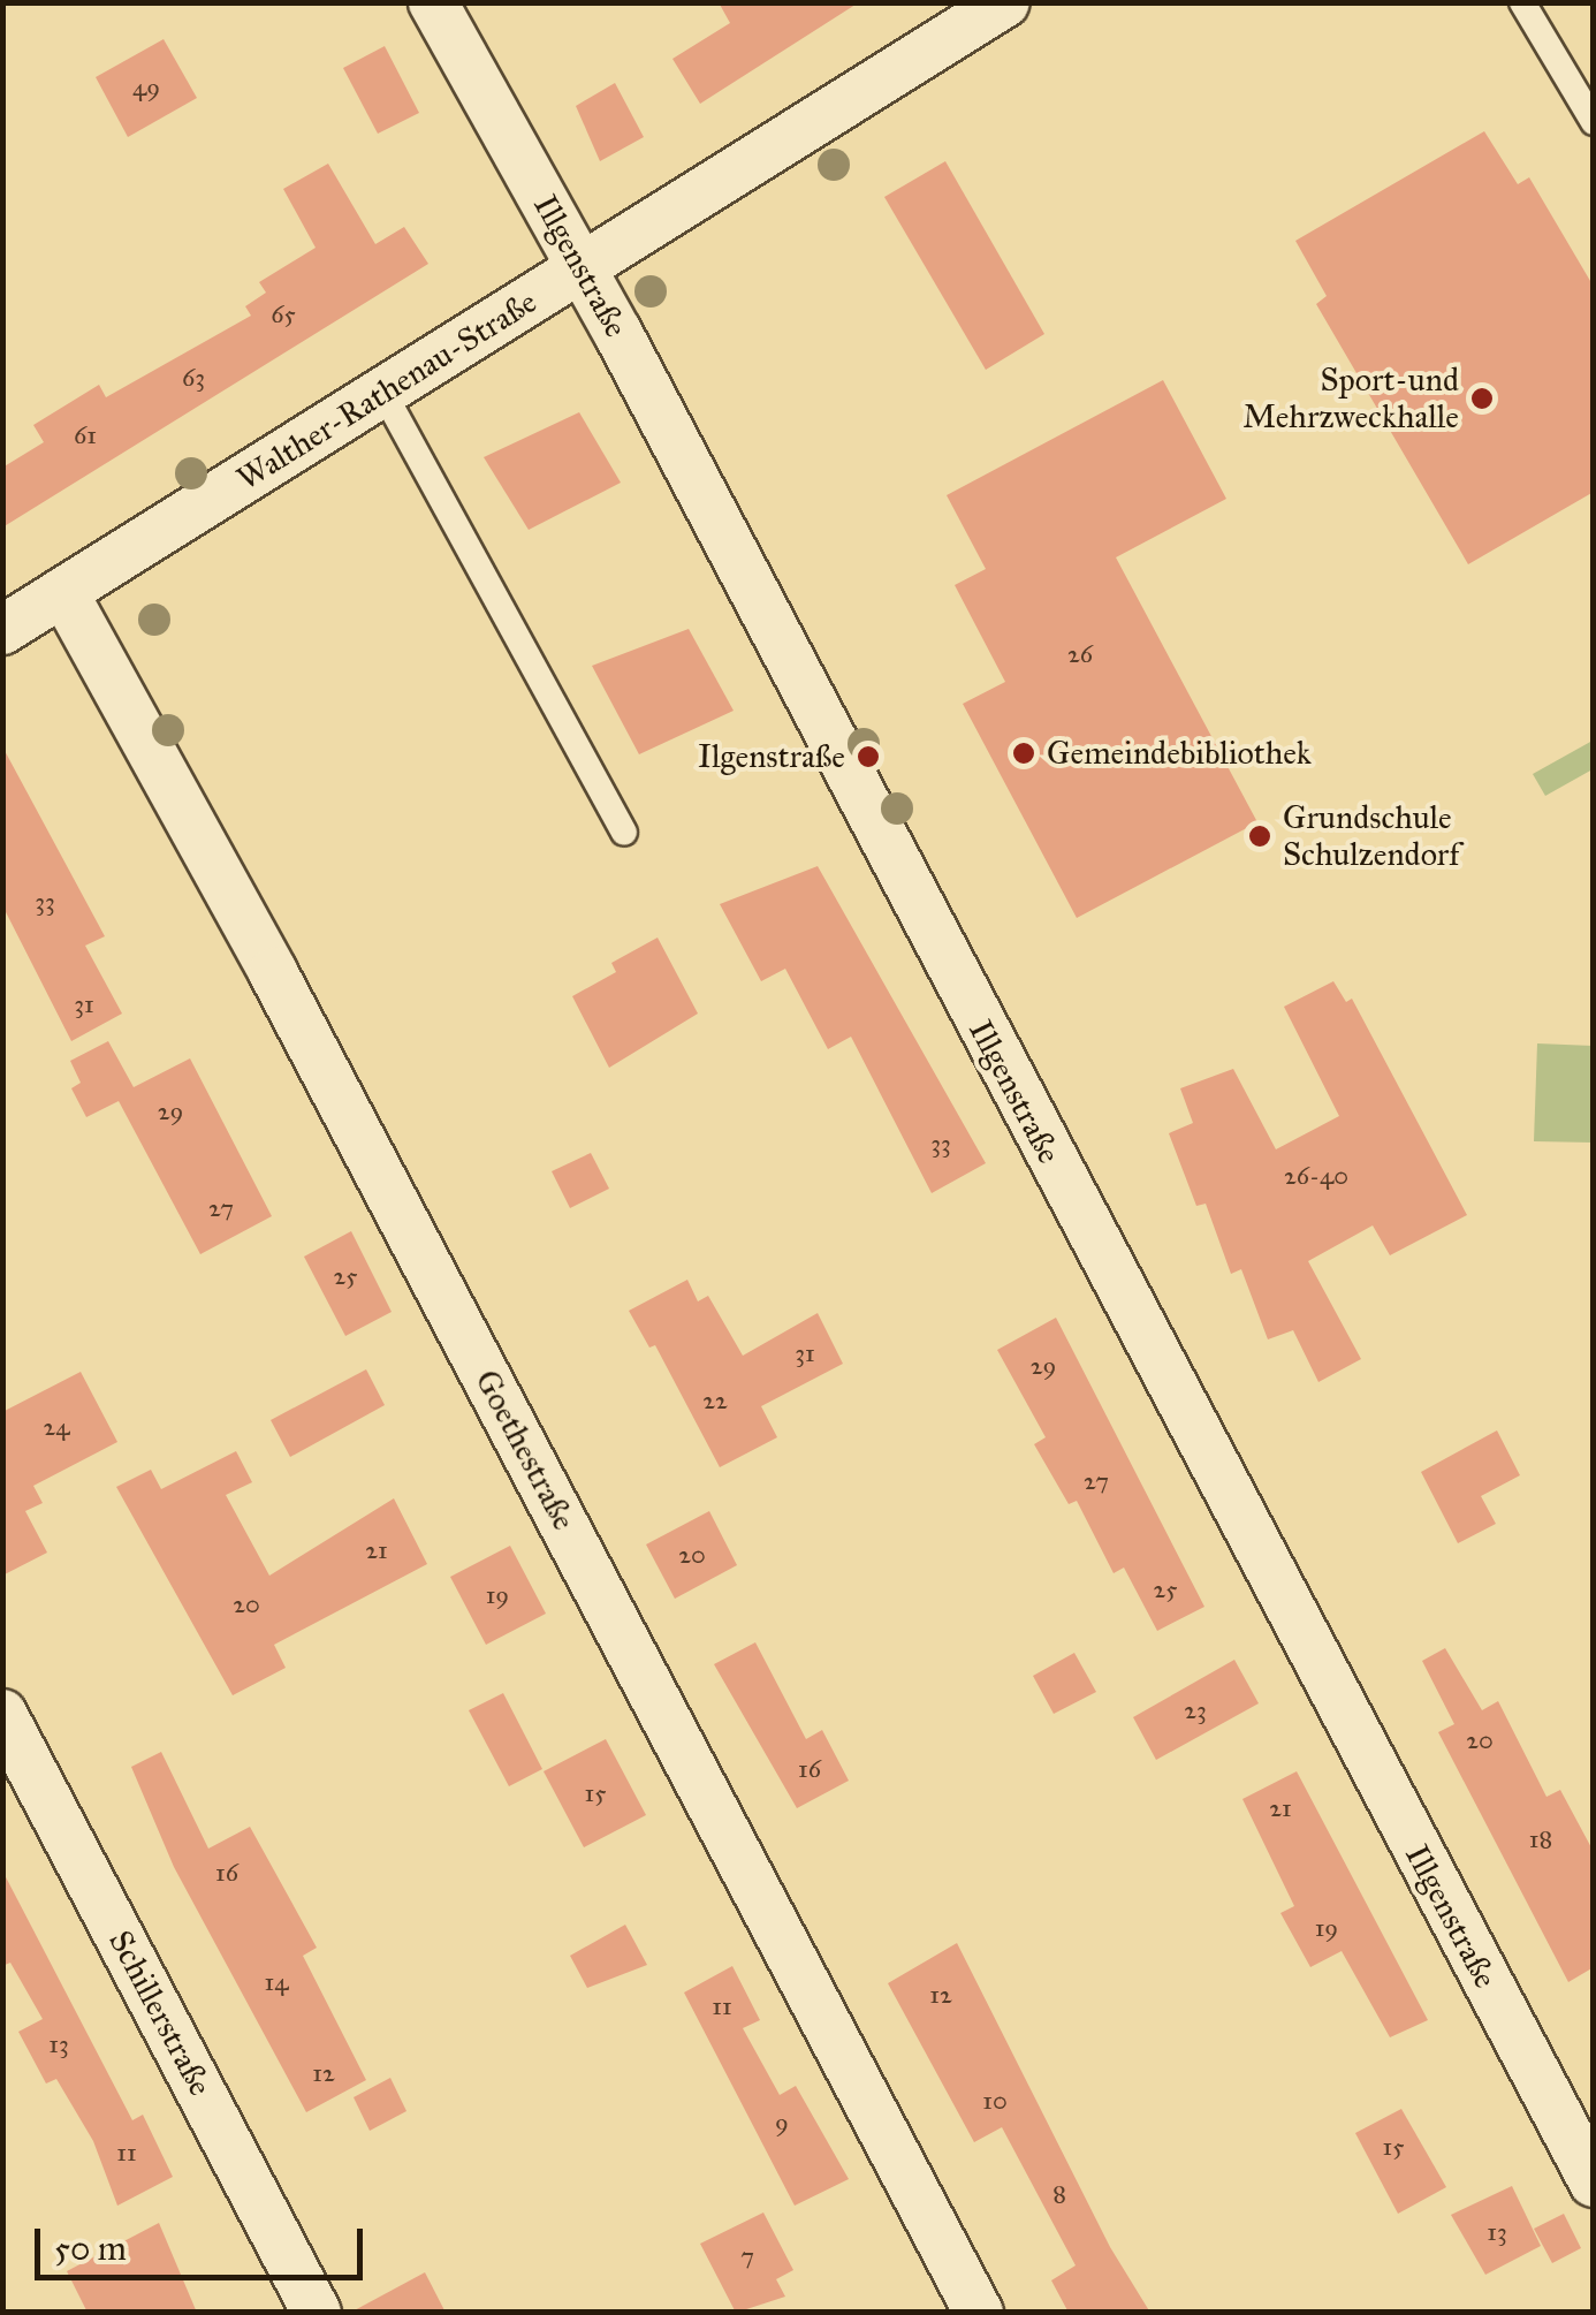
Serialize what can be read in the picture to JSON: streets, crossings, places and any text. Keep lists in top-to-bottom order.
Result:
{
  "streets": {
    "street": [
      "Illgenstraße",
      "Walther-Rathenau-Straße",
      "Goethestraße",
      "Schillerstraße"
    ]
  },
  "crossings": [
    ["Illgenstraße", "Walther-Rathenau-Straße"],
    ["Walther-Rathenau-Straße", "Goethestraße"]
  ],
  "places": [
    "Sport-und Mehrzweckhalle",
    "Gemeindebibliothek",
    "Ilgenstraße",
    "Grundschule Schulzendorf"
  ],
  "house_numbers": [
    "49",
    "65",
    "63",
    "61",
    "26",
    "33",
    "31",
    "29",
    "33",
    "26-40",
    "27",
    "25",
    "31",
    "29",
    "22",
    "24",
    "27",
    "21",
    "20",
    "25",
    "19",
    "20",
    "23",
    "20",
    "16",
    "15",
    "21",
    "18",
    "16",
    "19",
    "14",
    "12",
    "11",
    "13",
    "12",
    "10",
    "9",
    "15",
    "11",
    "8",
    "13",
    "7"
  ],
  "scale_bar": "50 m"
}
